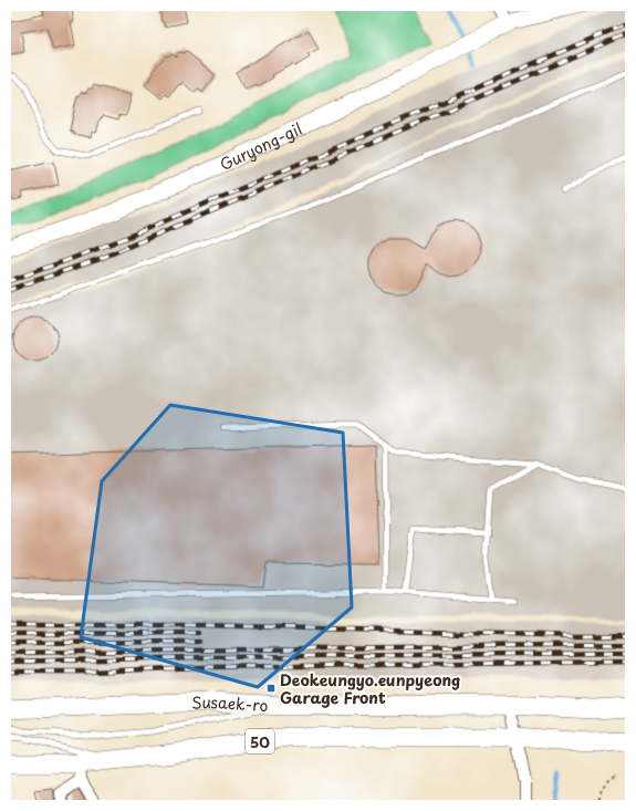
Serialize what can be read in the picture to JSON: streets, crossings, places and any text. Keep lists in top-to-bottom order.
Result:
{
  "streets": {
    "main road": ["Guryong-gil", "Susaek-ro", "50"]
  },
  "places": {
    "transit": ["Deokeungyo.eunpyeong Garage Front"]
  }
}
